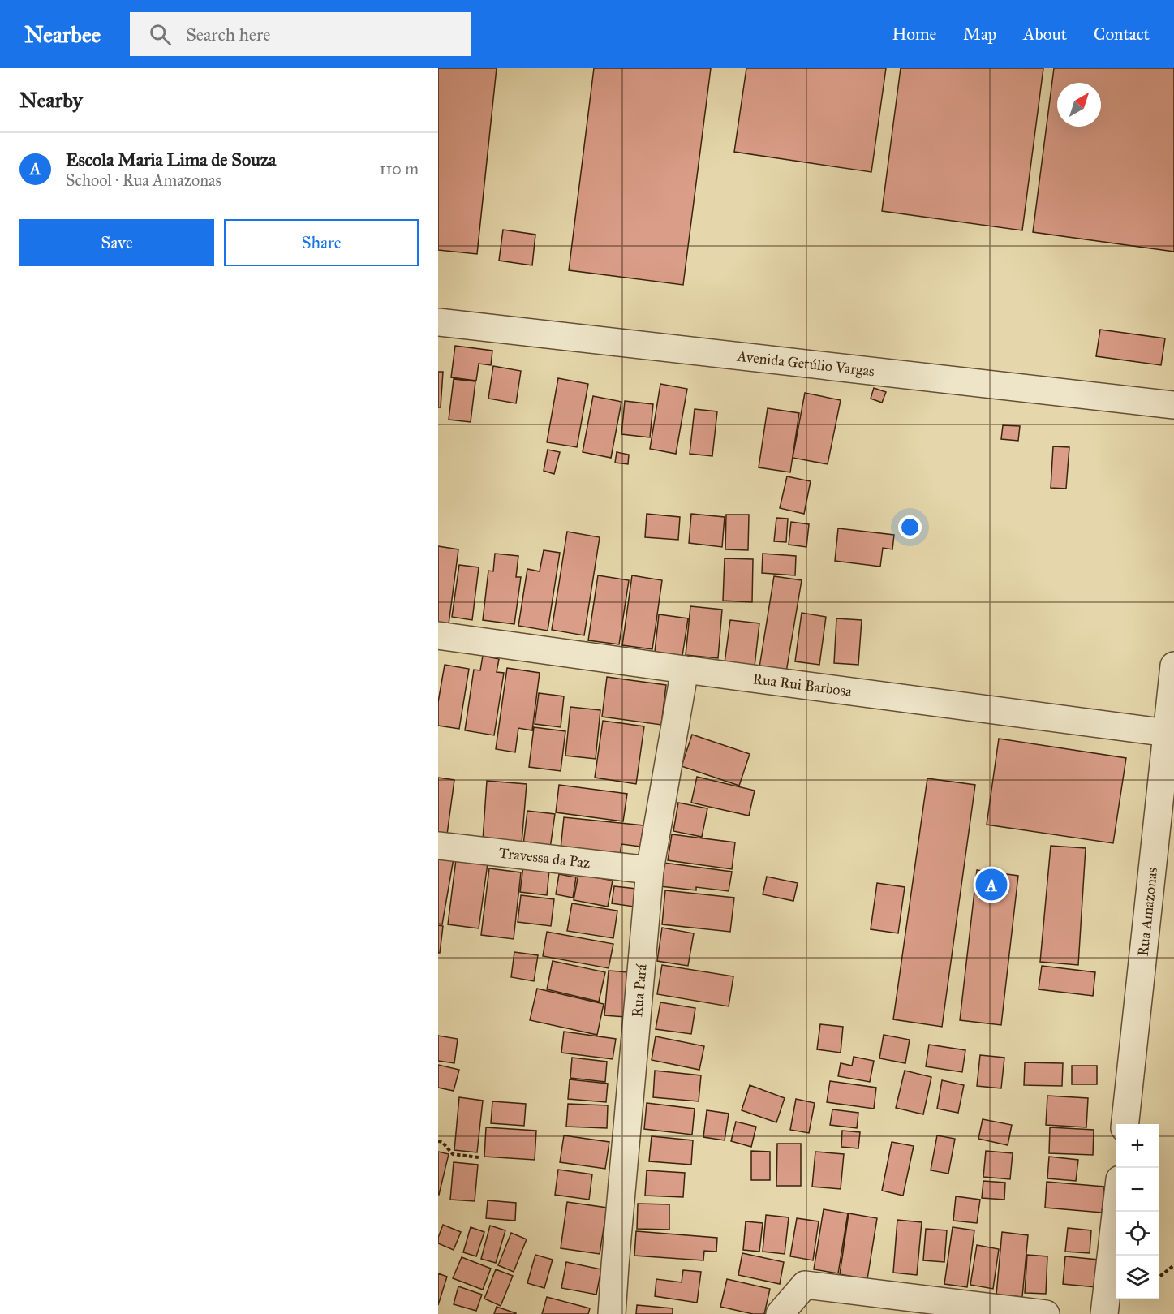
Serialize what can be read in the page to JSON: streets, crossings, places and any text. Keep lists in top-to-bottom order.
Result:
{
  "streets": {
    "street": [
      "Avenida Getúlio Vargas",
      "Rua Rui Barbosa",
      "Travessa da Paz",
      "Rua Amazonas",
      "Rua Pará"
    ]
  },
  "crossings": [
    ["Rua Rui Barbosa", "Rua Amazonas"],
    ["Rua Rui Barbosa", "Rua Pará"],
    ["Travessa da Paz", "Rua Pará"]
  ],
  "north": "top right",
  "page": {
    "header": "Nearbee",
    "search": "Search here",
    "nav": [
      "Home",
      "Map",
      "About",
      "Contact"
    ],
    "heading": "Nearby",
    "list": [
      {
        "mark": "A",
        "name": "Escola Maria Lima de Souza",
        "note": "School · Rua Amazonas",
        "value": "110 m"
      }
    ],
    "buttons": ["Save", "Share"],
    "pins": "A",
    "map_buttons": ["+", "−"]
  }
}
